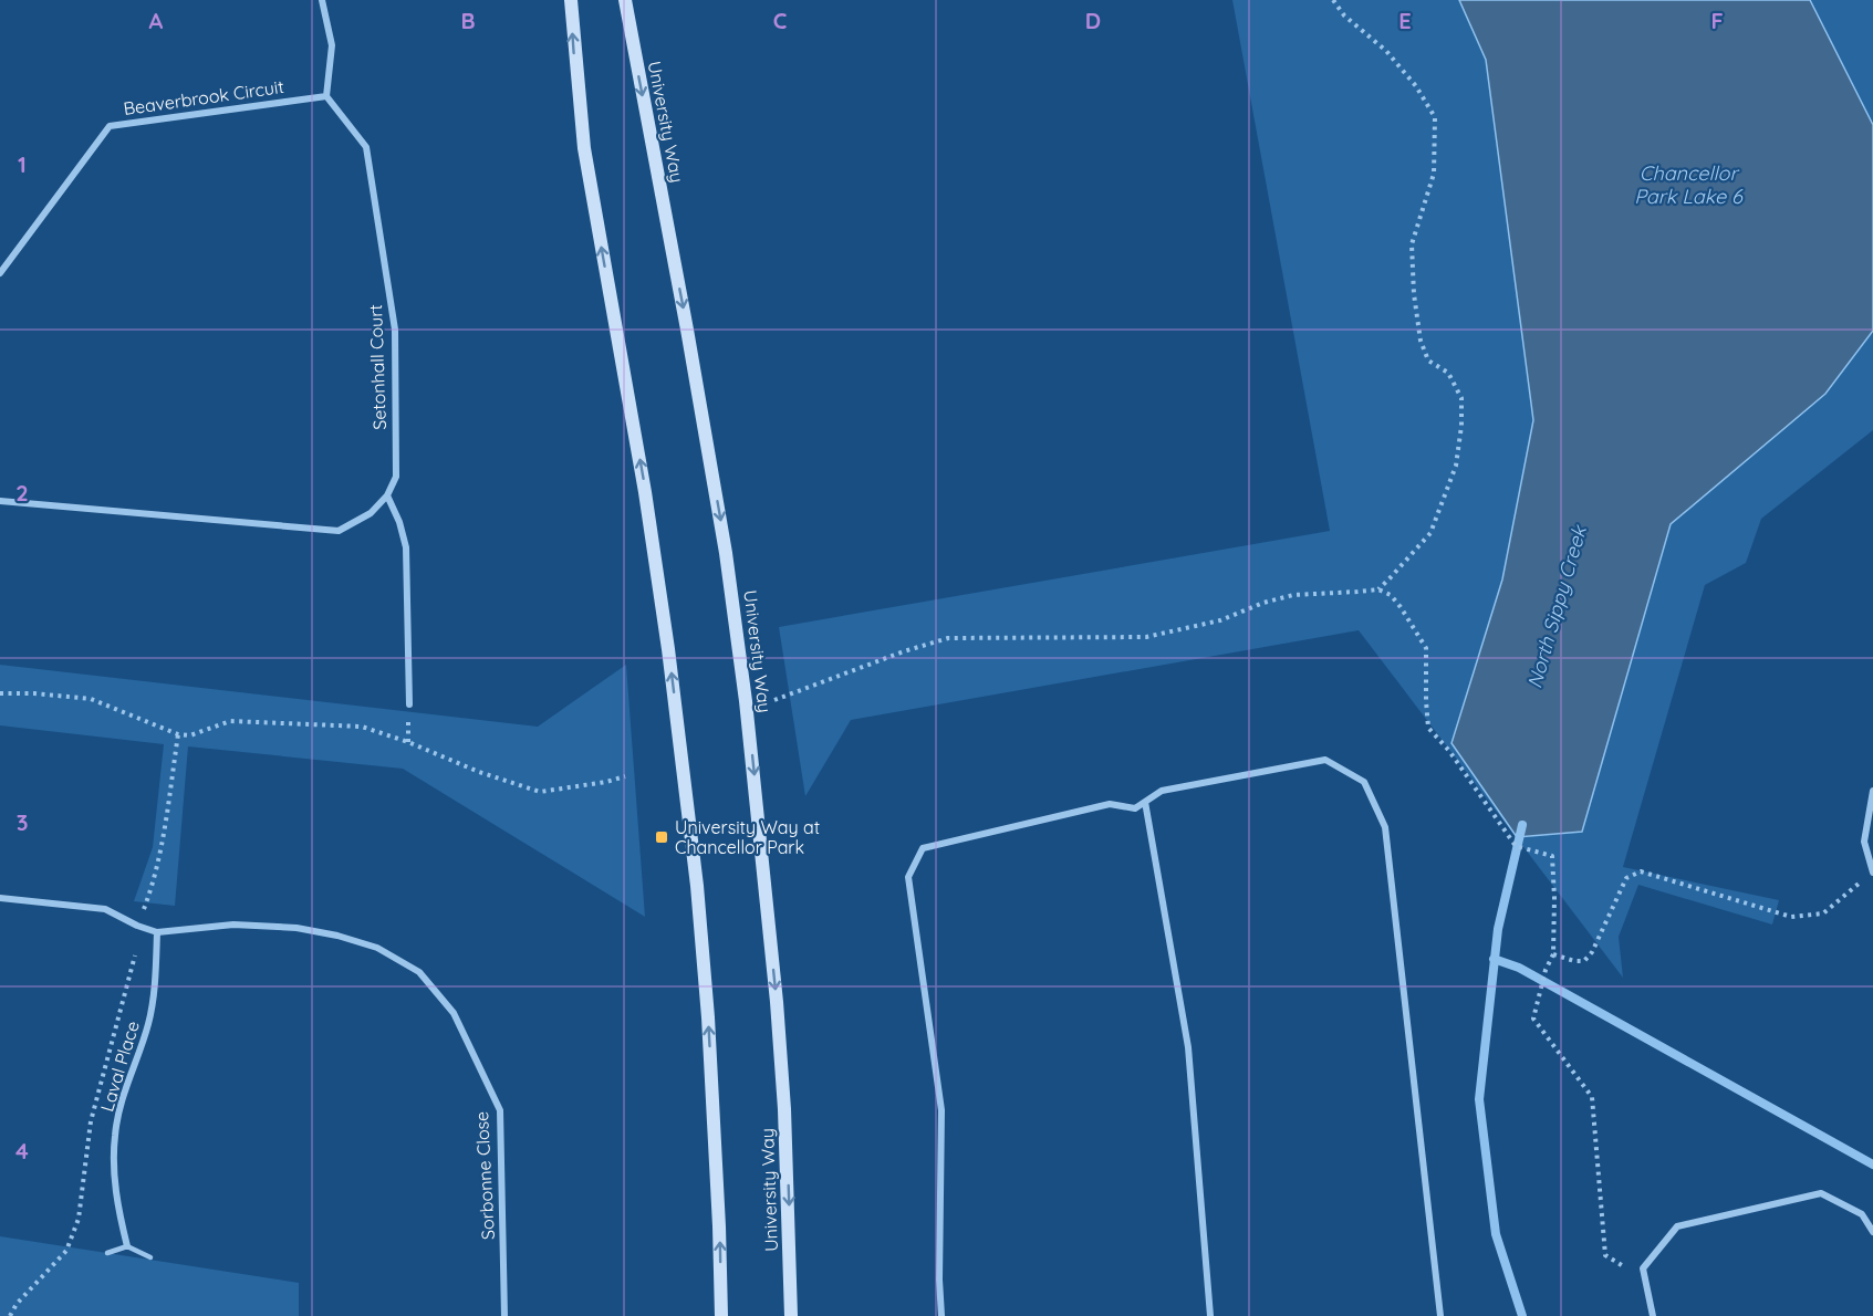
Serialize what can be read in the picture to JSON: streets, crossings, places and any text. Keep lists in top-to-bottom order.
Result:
{
  "streets": {
    "main road": ["University Way"],
    "street": [
      "Beaverbrook Circuit",
      "Setonhall Court",
      "Laval Place",
      "Sorbonne Close"
    ]
  },
  "crossings": [
    ["Beaverbrook Circuit", "Setonhall Court"],
    ["Laval Place", "Sorbonne Close"]
  ],
  "water": ["Chancellor Park Lake 6", "North Sippy Creek"],
  "places": {
    "transit": ["University Way at Chancellor Park"]
  },
  "grid": {
    "columns": [
      "A",
      "B",
      "C",
      "D",
      "E",
      "F"
    ],
    "rows": [
      "1",
      "2",
      "3",
      "4"
    ]
  }
}
